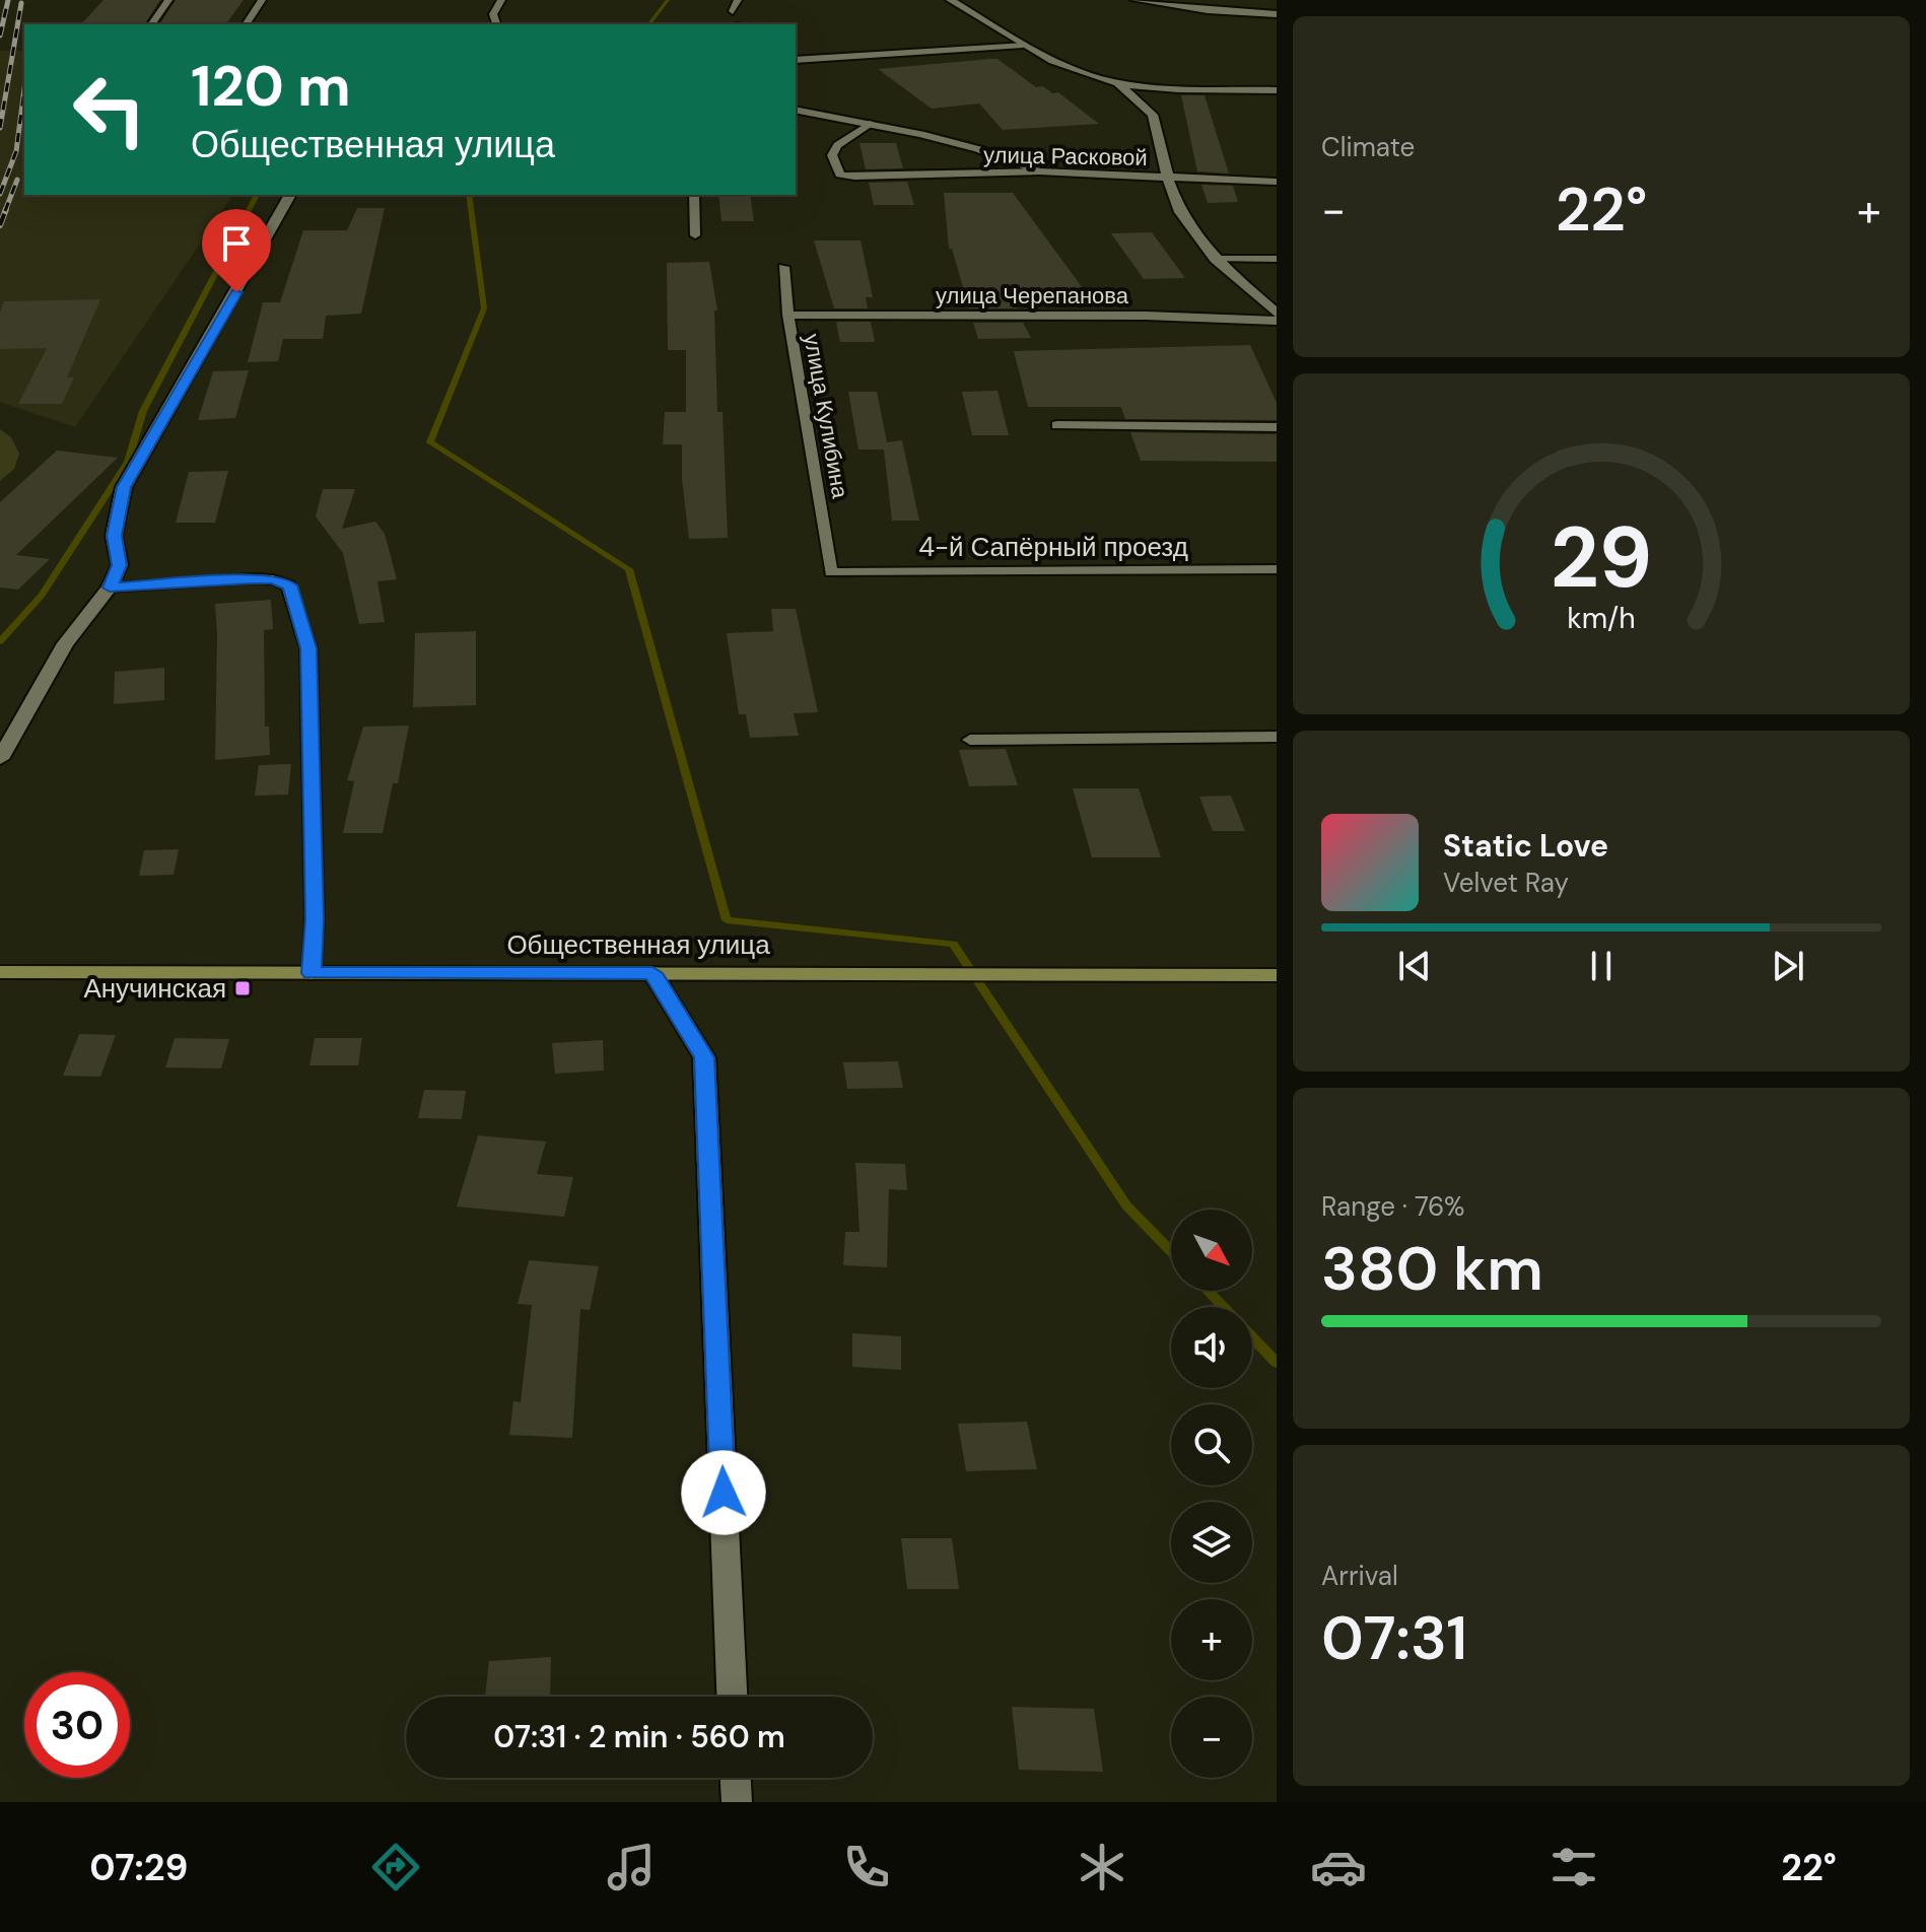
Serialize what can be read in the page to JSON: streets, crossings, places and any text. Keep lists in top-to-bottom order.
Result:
{
  "streets": {
    "main road": ["Общественная улица"],
    "street": ["улица Расковой"],
    "lane": ["улица Черепанова", "улица Кулибина", "4-й Сапёрный проезд"]
  },
  "crossings": [
    ["улица Черепанова", "улица Кулибина"],
    ["улица Кулибина", "4-й Сапёрный проезд"]
  ],
  "places": {
    "transit": ["Анучинская"]
  },
  "north": "bottom right",
  "page": {
    "tile": [
      "Climate",
      ["Range · 76%", "380 km"],
      ["Arrival", "07:31"]
    ],
    "turn": ["120 m", "Общественная улица"],
    "heat": ["−", "22°", "+"],
    "song": ["Static Love", "Velvet Ray"],
    "map_buttons": ["+", "−"],
    "limit": "30",
    "trip": "07:31 · 2 min · 560 m",
    "tabs": ["07:29", "22°"],
    "gauge": ["29", "km/h"]
  }
}
